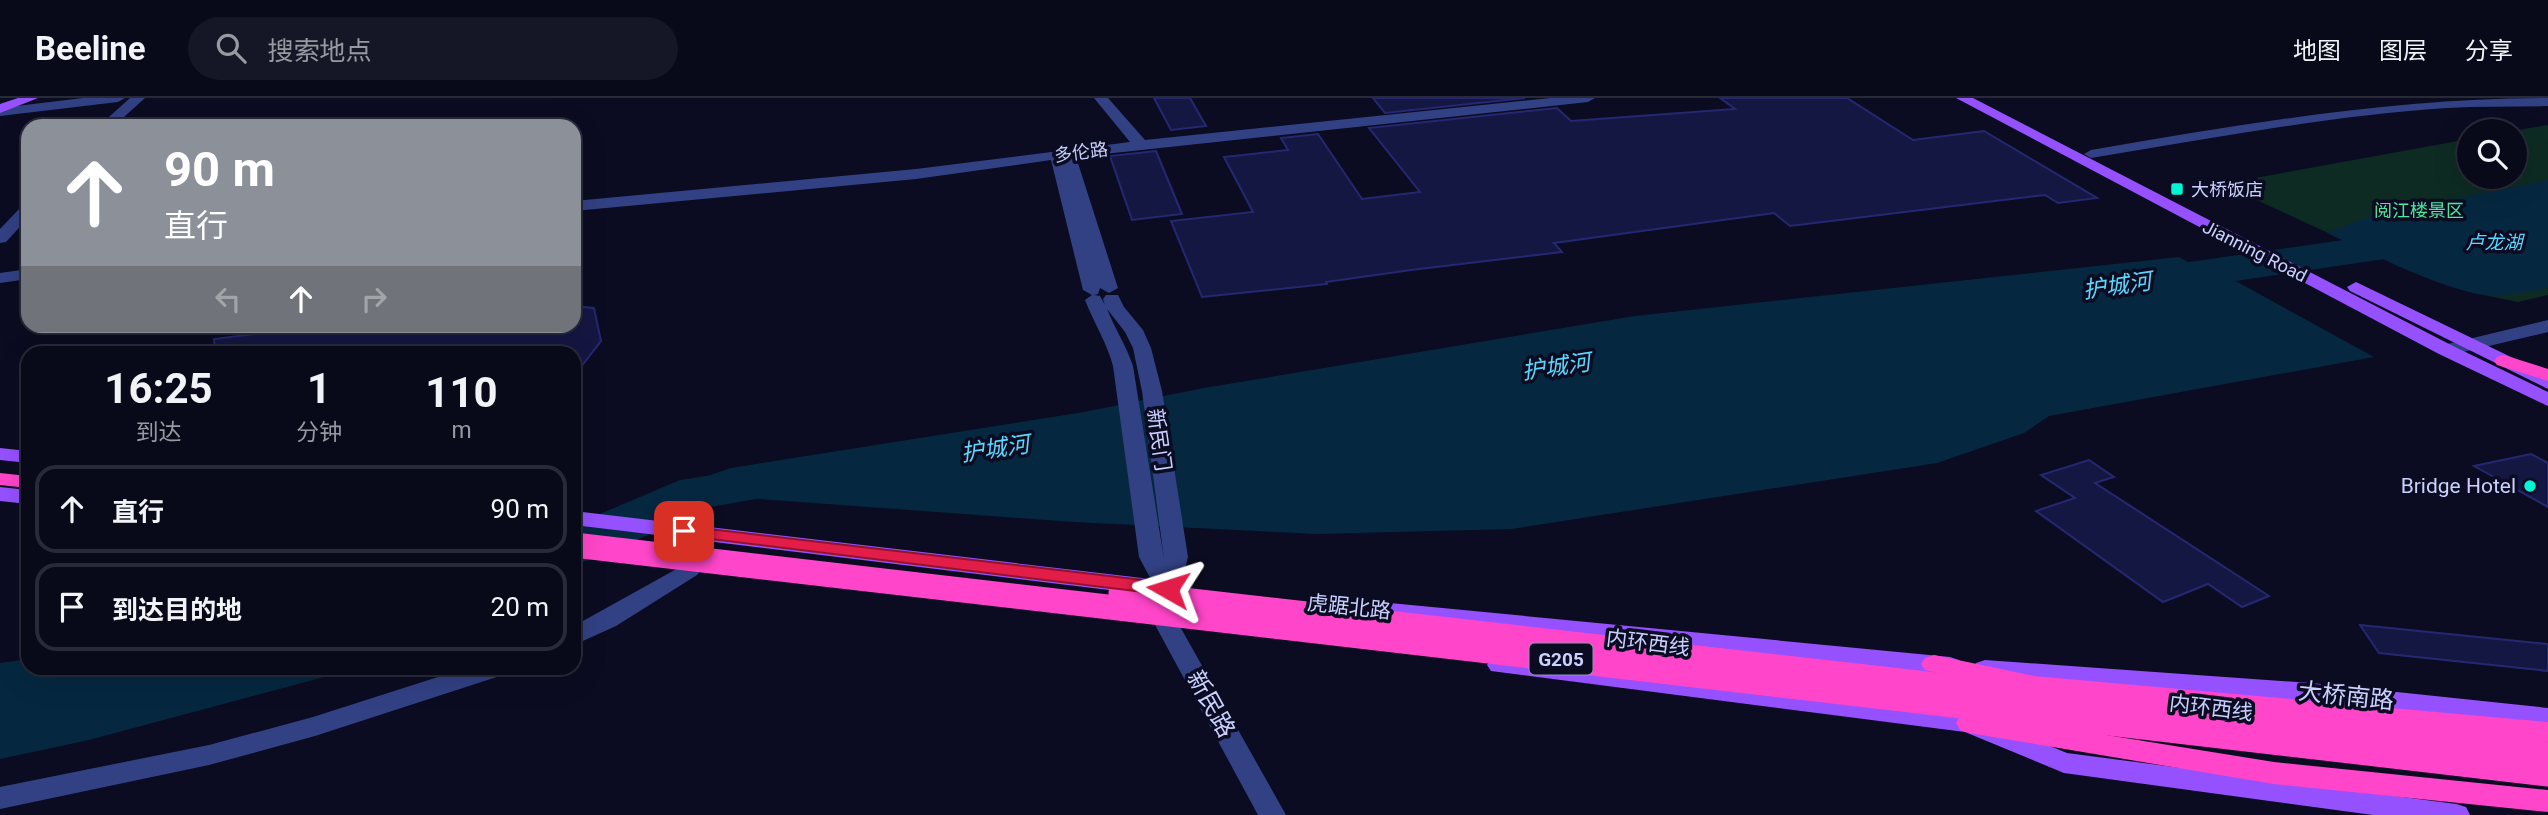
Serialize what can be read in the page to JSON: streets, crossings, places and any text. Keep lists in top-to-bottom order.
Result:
{
  "streets": {
    "highway": ["内环西线", "G205"],
    "main road": ["Jianning Road", "虎踞北路", "大桥南路"],
    "street": ["多伦路", "新民门", "新民路"]
  },
  "crossings": [
    ["新民门", "虎踞北路"],
    ["虎踞北路", "大桥南路"]
  ],
  "water": ["卢龙湖", "护城河"],
  "parks": ["阅江楼景区"],
  "places": {
    "transit": ["大桥饭店"],
    "other": ["Bridge Hotel"]
  },
  "page": {
    "header": "Beeline",
    "search": "搜索地点",
    "nav": ["地图", "图层", "分享"],
    "turn": ["90 m", "直行"],
    "eta": [
      "16:25",
      "到达",
      "1",
      "分钟",
      "110",
      "m"
    ],
    "list": [
      {
        "name": "直行",
        "value": "90 m"
      },
      {
        "name": "到达目的地",
        "value": "20 m"
      }
    ]
  }
}
